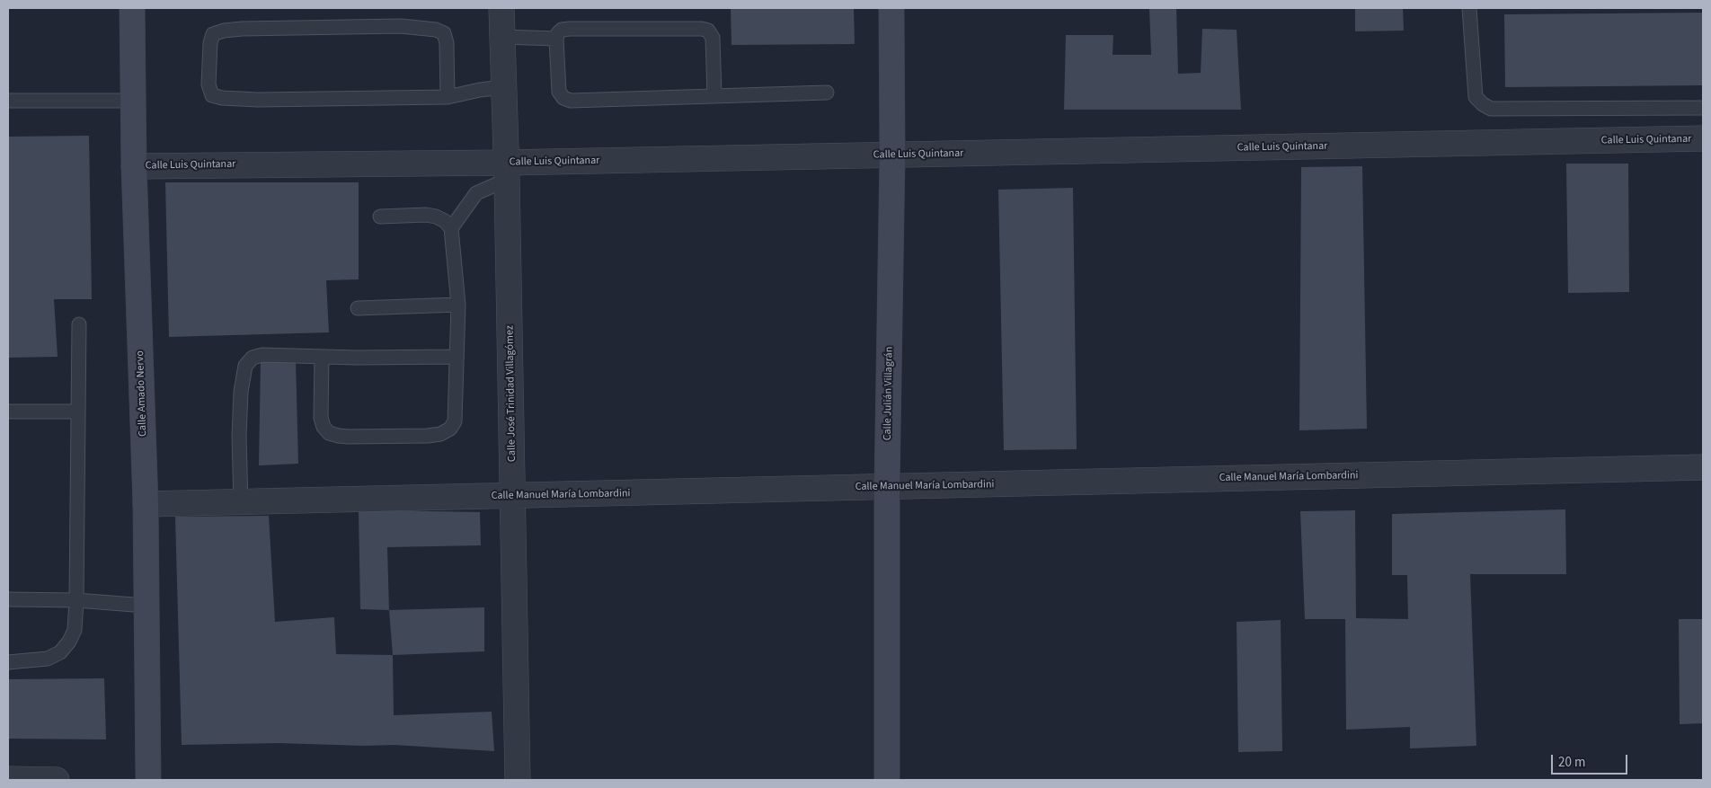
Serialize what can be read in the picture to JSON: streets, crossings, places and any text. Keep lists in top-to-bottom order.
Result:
{
  "streets": {
    "street": [
      "Calle Luis Quintanar",
      "Calle Amado Nervo",
      "Calle José Trinidad Villagómez",
      "Calle Julián Villagrán",
      "Calle Manuel María Lombardini"
    ]
  },
  "crossings": [
    ["Calle Luis Quintanar", "Calle Amado Nervo"],
    ["Calle Luis Quintanar", "Calle José Trinidad Villagómez"],
    ["Calle Luis Quintanar", "Calle Julián Villagrán"],
    ["Calle Amado Nervo", "Calle Manuel María Lombardini"],
    ["Calle José Trinidad Villagómez", "Calle Manuel María Lombardini"],
    ["Calle Julián Villagrán", "Calle Manuel María Lombardini"]
  ],
  "scale_bar": "20 m"
}
